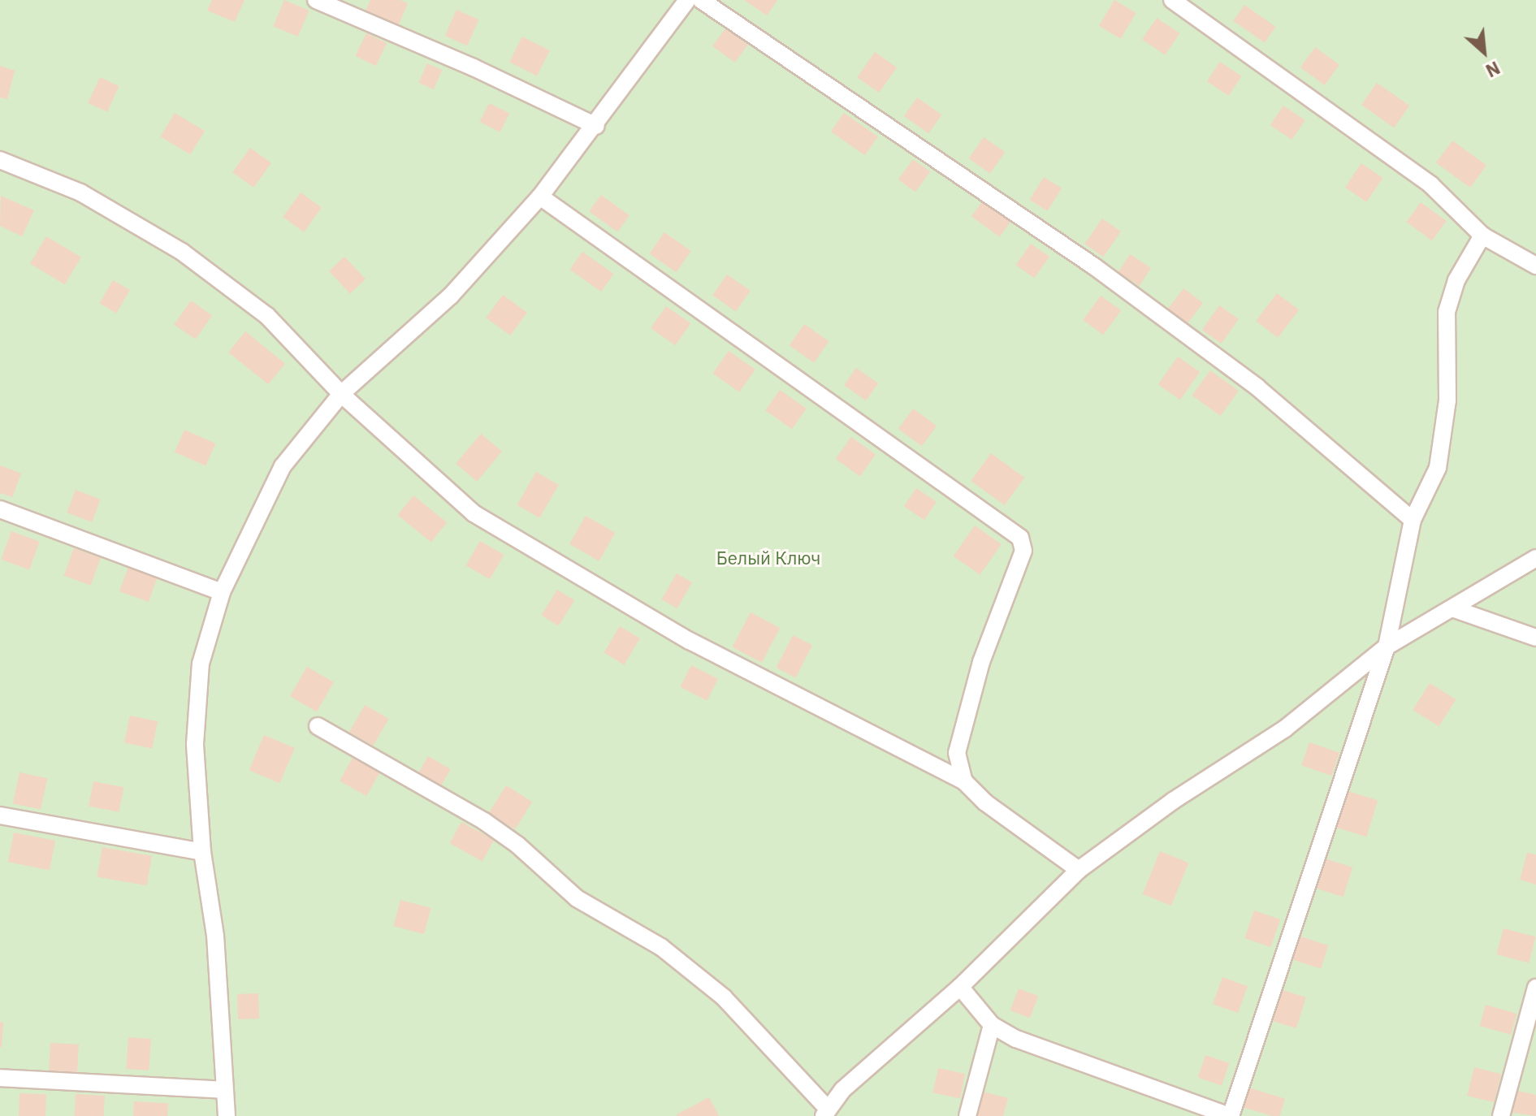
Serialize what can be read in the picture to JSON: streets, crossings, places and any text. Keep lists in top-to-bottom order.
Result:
{
  "parks": ["Белый Ключ"],
  "north": "bottom right"
}
